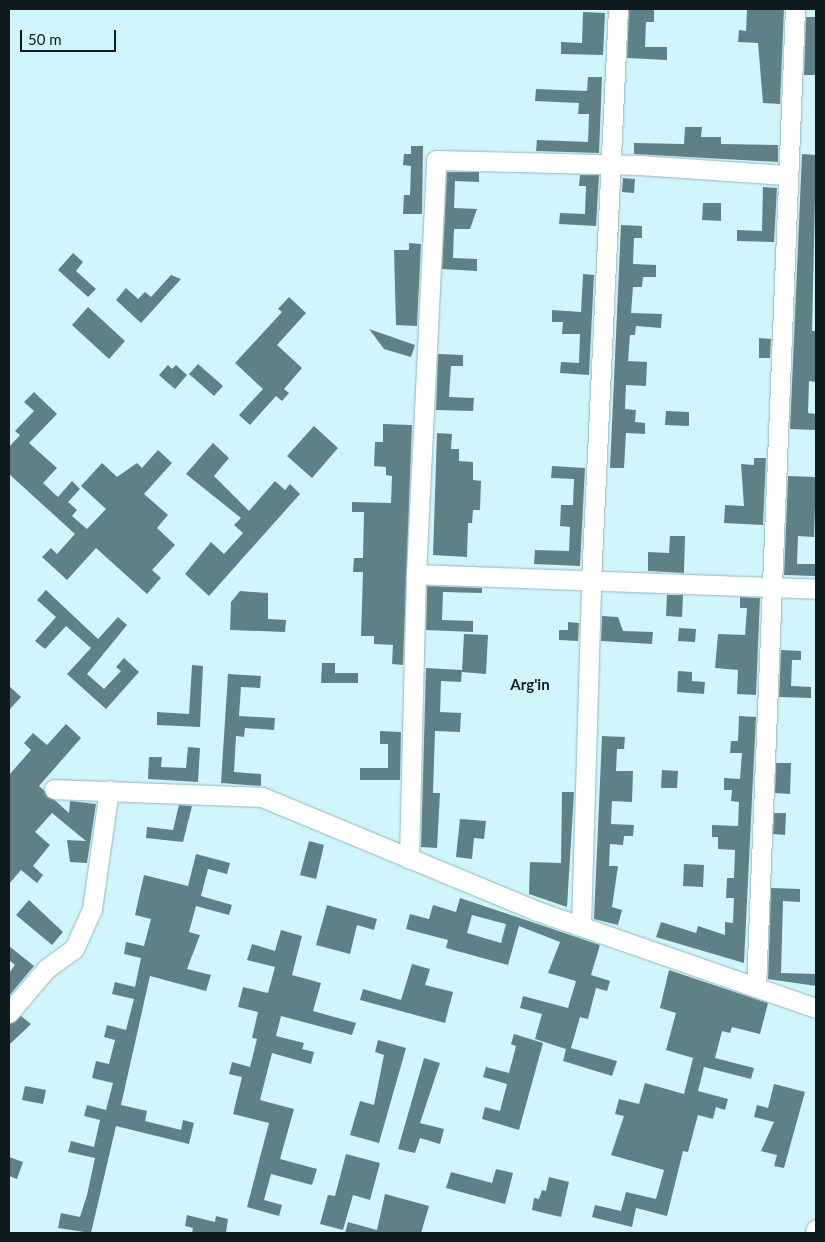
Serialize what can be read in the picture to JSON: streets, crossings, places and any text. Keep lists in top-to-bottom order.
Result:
{
  "districts": ["Arg'in"],
  "scale_bar": "50 m"
}
